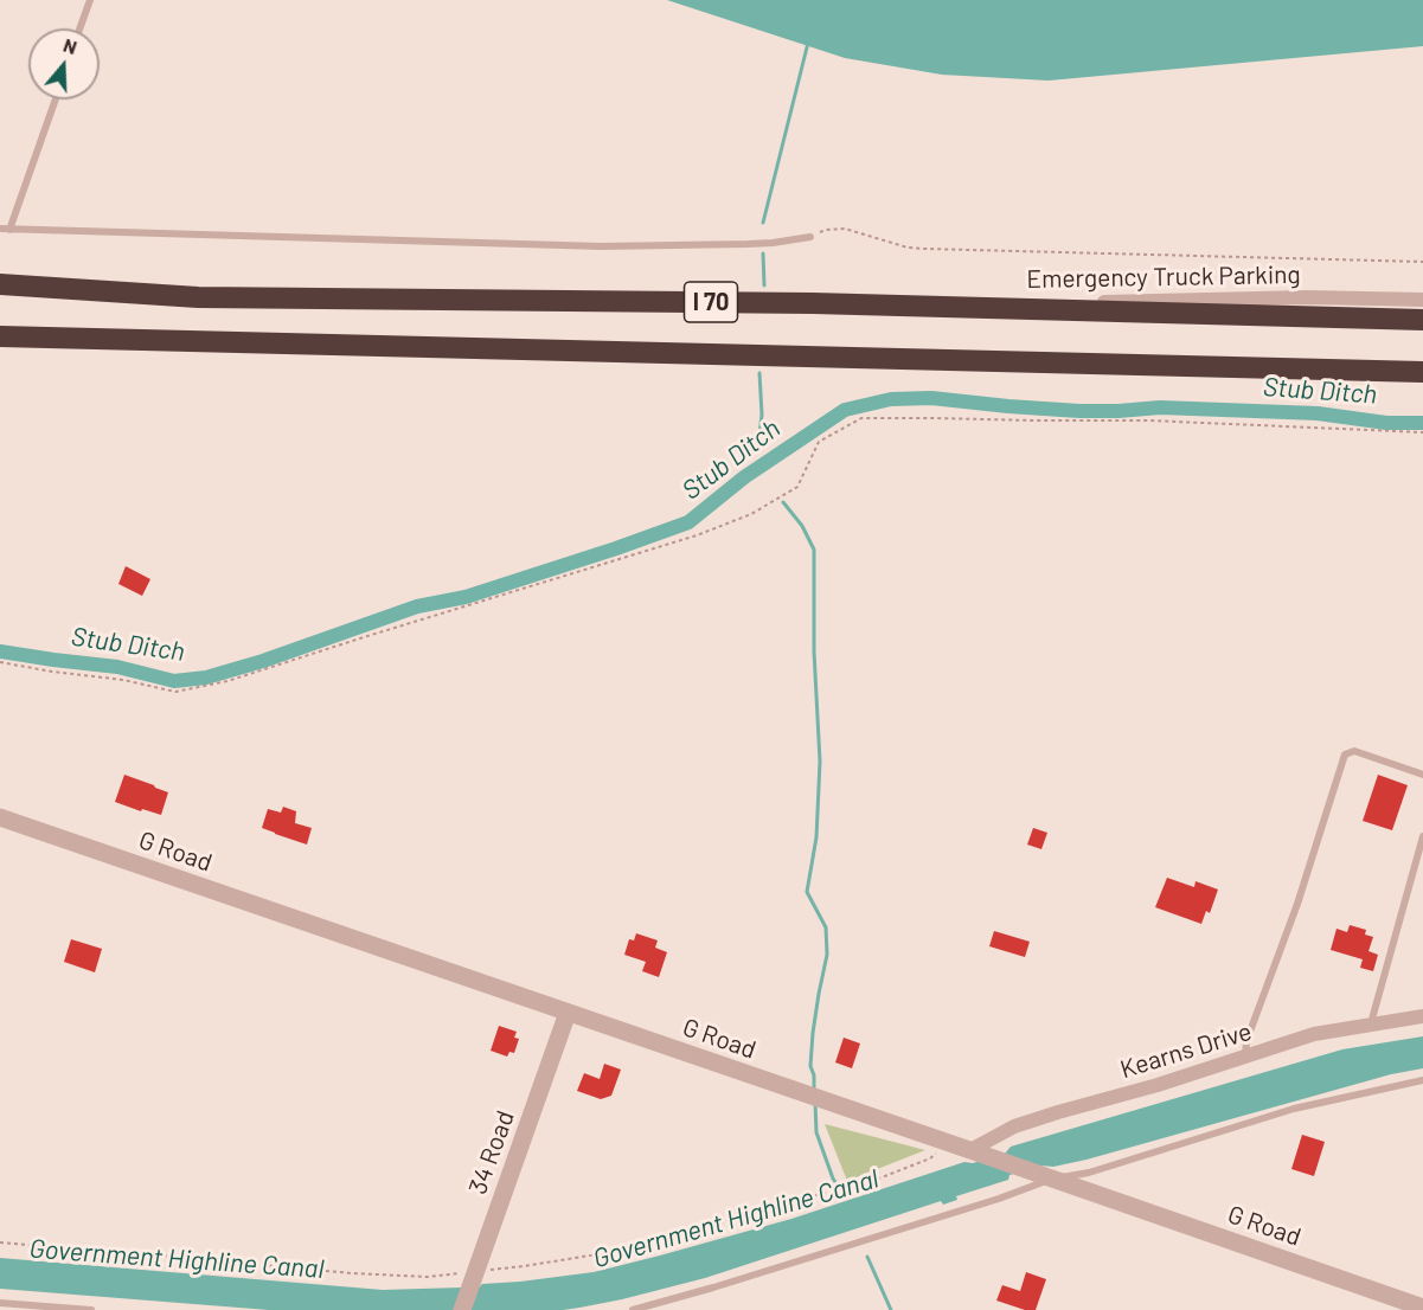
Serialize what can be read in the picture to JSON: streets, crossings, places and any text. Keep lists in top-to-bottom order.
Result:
{
  "streets": {
    "highway": ["I 70"],
    "street": [
      "Emergency Truck Parking",
      "G Road",
      "Kearns Drive",
      "34 Road"
    ]
  },
  "crossings": [
    ["Emergency Truck Parking", "I 70"],
    ["G Road", "Kearns Drive"],
    ["G Road", "34 Road"]
  ],
  "water": ["Stub Ditch", "Government Highline Canal"],
  "north": "top"
}
